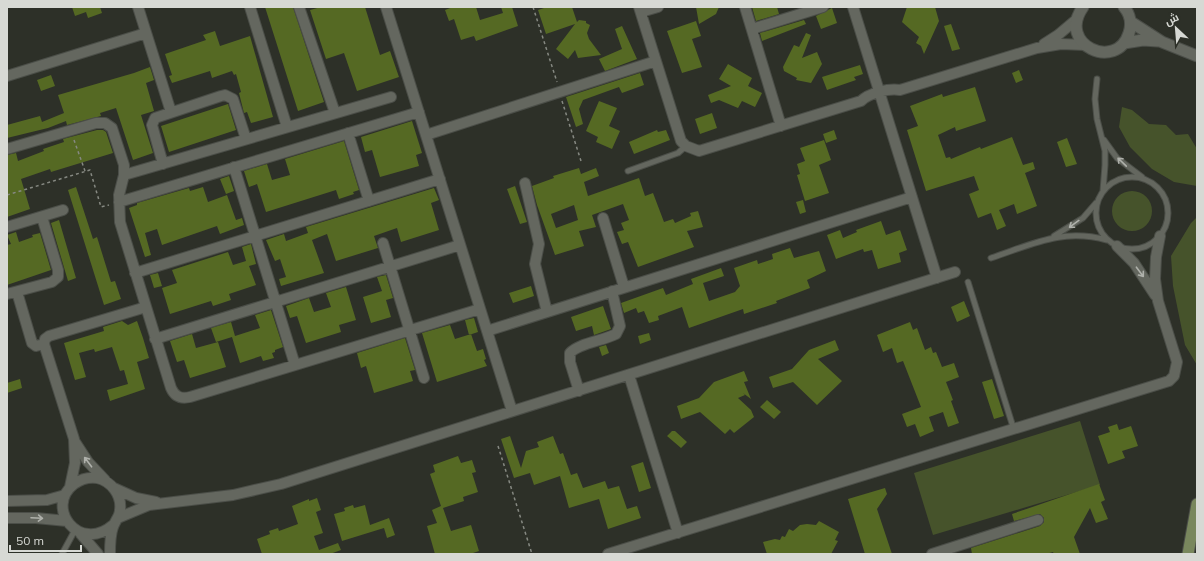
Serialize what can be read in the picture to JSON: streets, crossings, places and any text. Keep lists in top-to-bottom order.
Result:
{
  "scale_bar": "50 m",
  "north": "top left"
}
